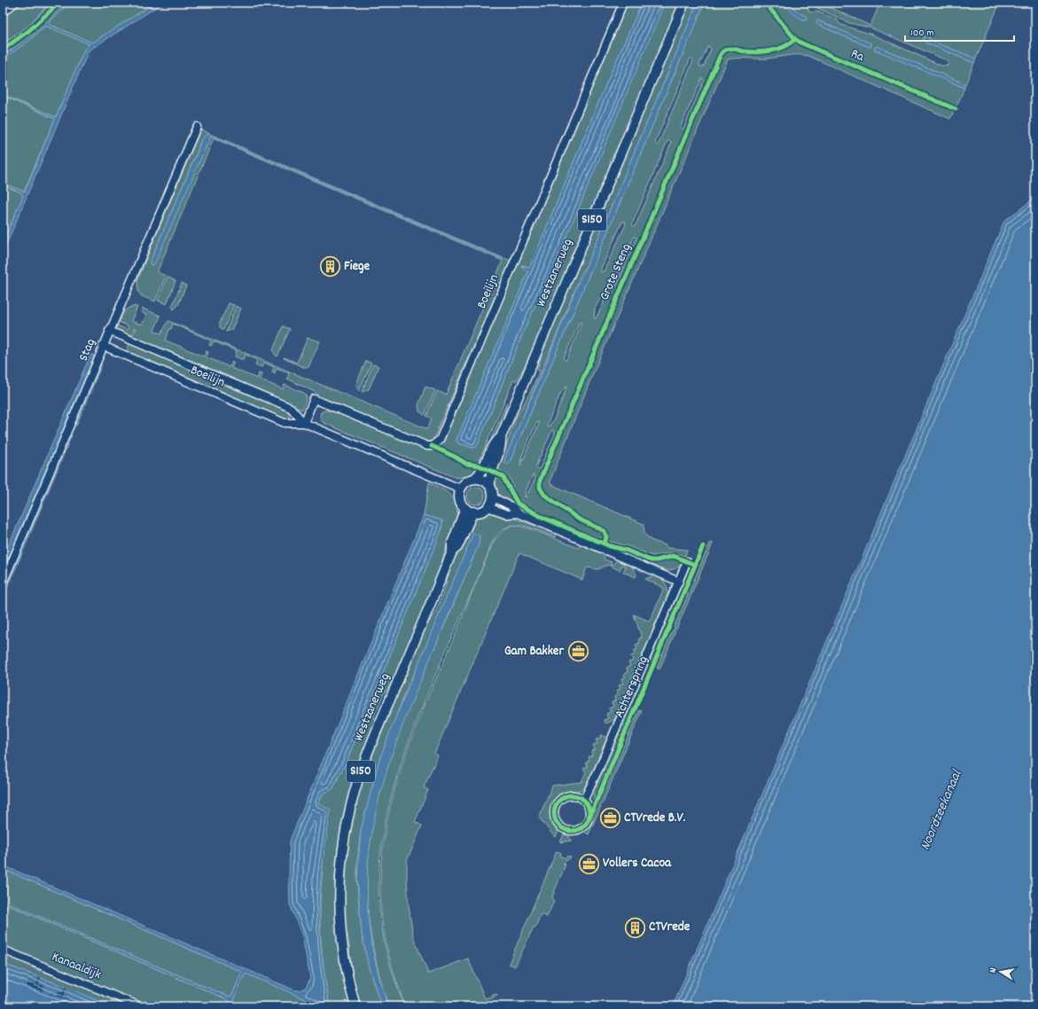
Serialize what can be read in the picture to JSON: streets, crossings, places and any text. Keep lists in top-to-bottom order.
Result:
{
  "streets": {
    "main road": ["S150", "Westzanerweg"],
    "street": [
      "Boeilijn",
      "Stag",
      "Achterspring",
      "Kanaaldijk"
    ],
    "cycle path": ["Ra", "Grote Steng"]
  },
  "crossings": [
    ["S150", "Westzanerweg"],
    ["S150", "Boeilijn"],
    ["Westzanerweg", "Boeilijn"],
    ["Boeilijn", "Stag"]
  ],
  "water": ["Noordzeekanaal"],
  "places": {
    "building": ["Fiege", "CTVrede"],
    "office": ["Gam Bakker", "CTVrede B.V.", "Vollers Cacoa"]
  },
  "scale_bar": "100 m",
  "north": "left"
}
